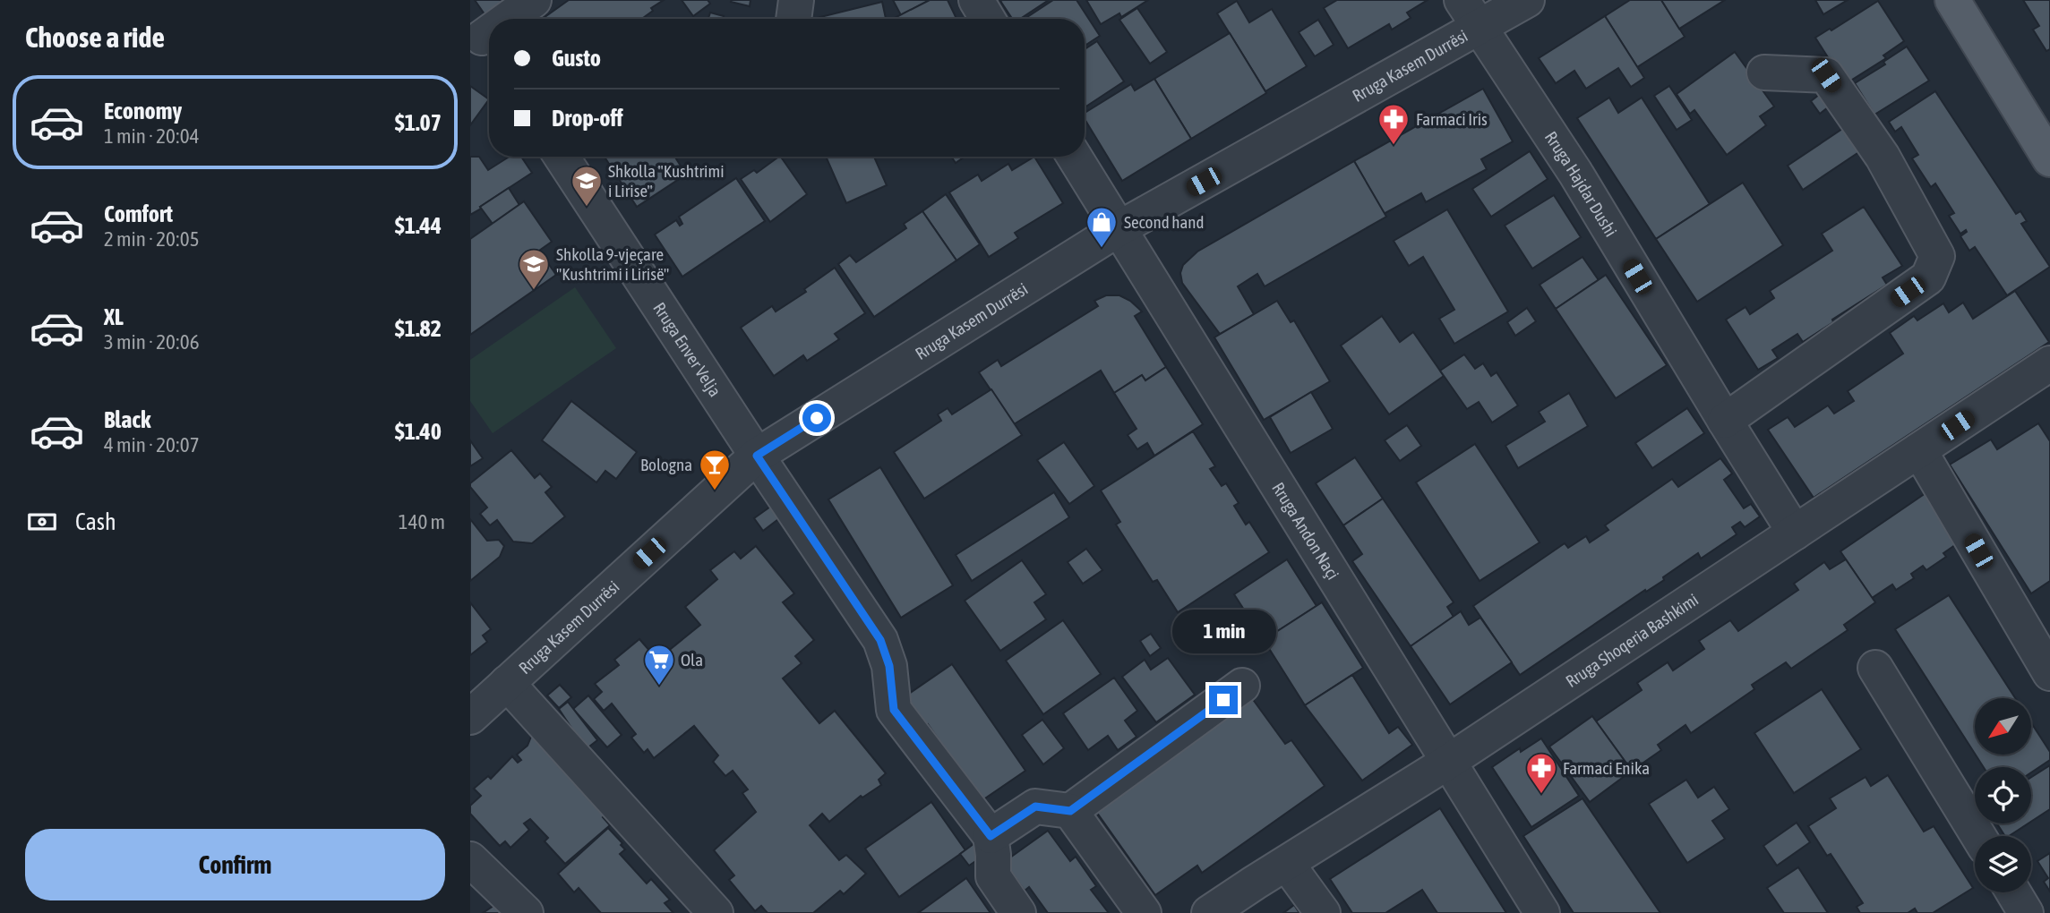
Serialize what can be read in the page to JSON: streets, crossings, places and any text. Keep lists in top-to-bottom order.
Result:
{
  "streets": {
    "street": [
      "Rruga Kasem Durrësi",
      "Rruga Hajdar Dushi",
      "Rruga Enver Velja",
      "Rruga Andon Naçi",
      "Rruga Shoqeria Bashkimi"
    ]
  },
  "crossings": [
    ["Rruga Kasem Durrësi", "Rruga Hajdar Dushi"],
    ["Rruga Kasem Durrësi", "Rruga Enver Velja"],
    ["Rruga Kasem Durrësi", "Rruga Andon Naçi"],
    ["Rruga Hajdar Dushi", "Rruga Shoqeria Bashkimi"],
    ["Rruga Andon Naçi", "Rruga Shoqeria Bashkimi"]
  ],
  "places": {
    "pharmacy": ["Farmaci Iris", "Farmaci Enika"],
    "school or university": ["Shkolla \"Kushtrimi i Lirise\"", "Shkolla 9-vjeçare \"Kushtrimi i Lirisë\""],
    "shop": ["Second hand"],
    "bar": ["Bologna"],
    "supermarket": ["Ola"]
  },
  "north": "bottom left",
  "page": {
    "heading": "Choose a ride",
    "banner": ["Gusto", "Drop-off"],
    "list": [
      {
        "name": "Economy",
        "note": "1 min · 20:04",
        "value": "$1.07"
      },
      {
        "name": "Comfort",
        "note": "2 min · 20:05",
        "value": "$1.44"
      },
      {
        "name": "XL",
        "note": "3 min · 20:06",
        "value": "$1.82"
      },
      {
        "name": "Black",
        "note": "4 min · 20:07",
        "value": "$1.40"
      }
    ],
    "pay": ["Cash", "140 m"],
    "bubble": "1 min",
    "buttons": "Confirm"
  }
}
